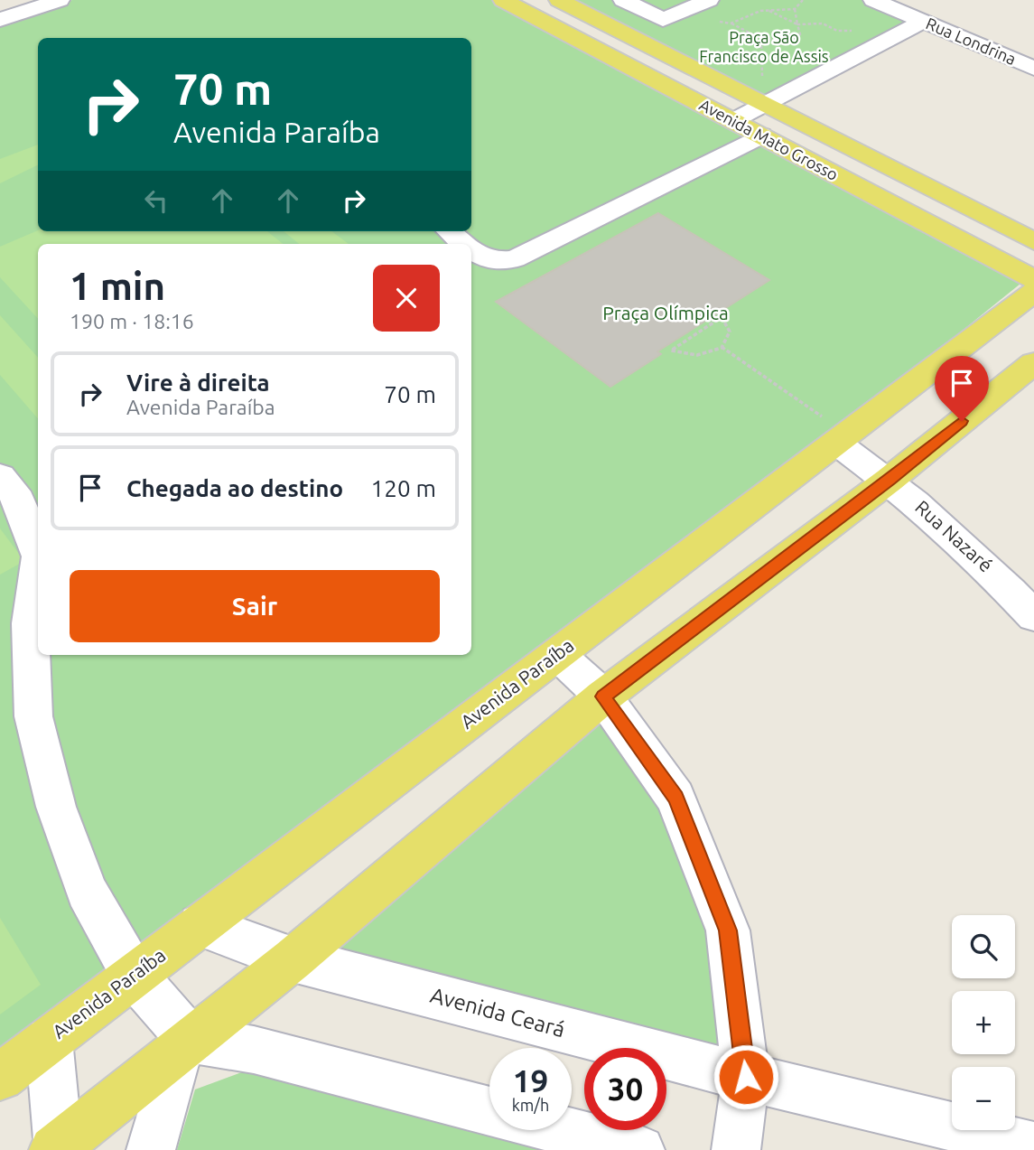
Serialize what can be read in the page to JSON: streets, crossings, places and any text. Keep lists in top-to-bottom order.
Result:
{
  "streets": {
    "main road": ["Avenida Mato Grosso", "Avenida Paraíba"],
    "street": ["Rua Londrina", "Rua Nazaré", "Avenida Ceará"]
  },
  "crossings": [
    ["Rua Nazaré", "Avenida Paraíba"],
    ["Avenida Paraíba", "Avenida Ceará"]
  ],
  "parks": ["Praça São Francisco de Assis", "Praça Olímpica"],
  "page": {
    "turn": ["70 m", "Avenida Paraíba"],
    "heading": ["1 min", "190 m · 18:16"],
    "list": [
      {
        "name": "Vire à direita",
        "note": "Avenida Paraíba",
        "value": "70 m"
      },
      {
        "name": "Chegada ao destino",
        "value": "120 m"
      }
    ],
    "buttons": "Sair",
    "map_buttons": ["+", "−"],
    "speed": "19 km/h",
    "limit": "30"
  }
}
